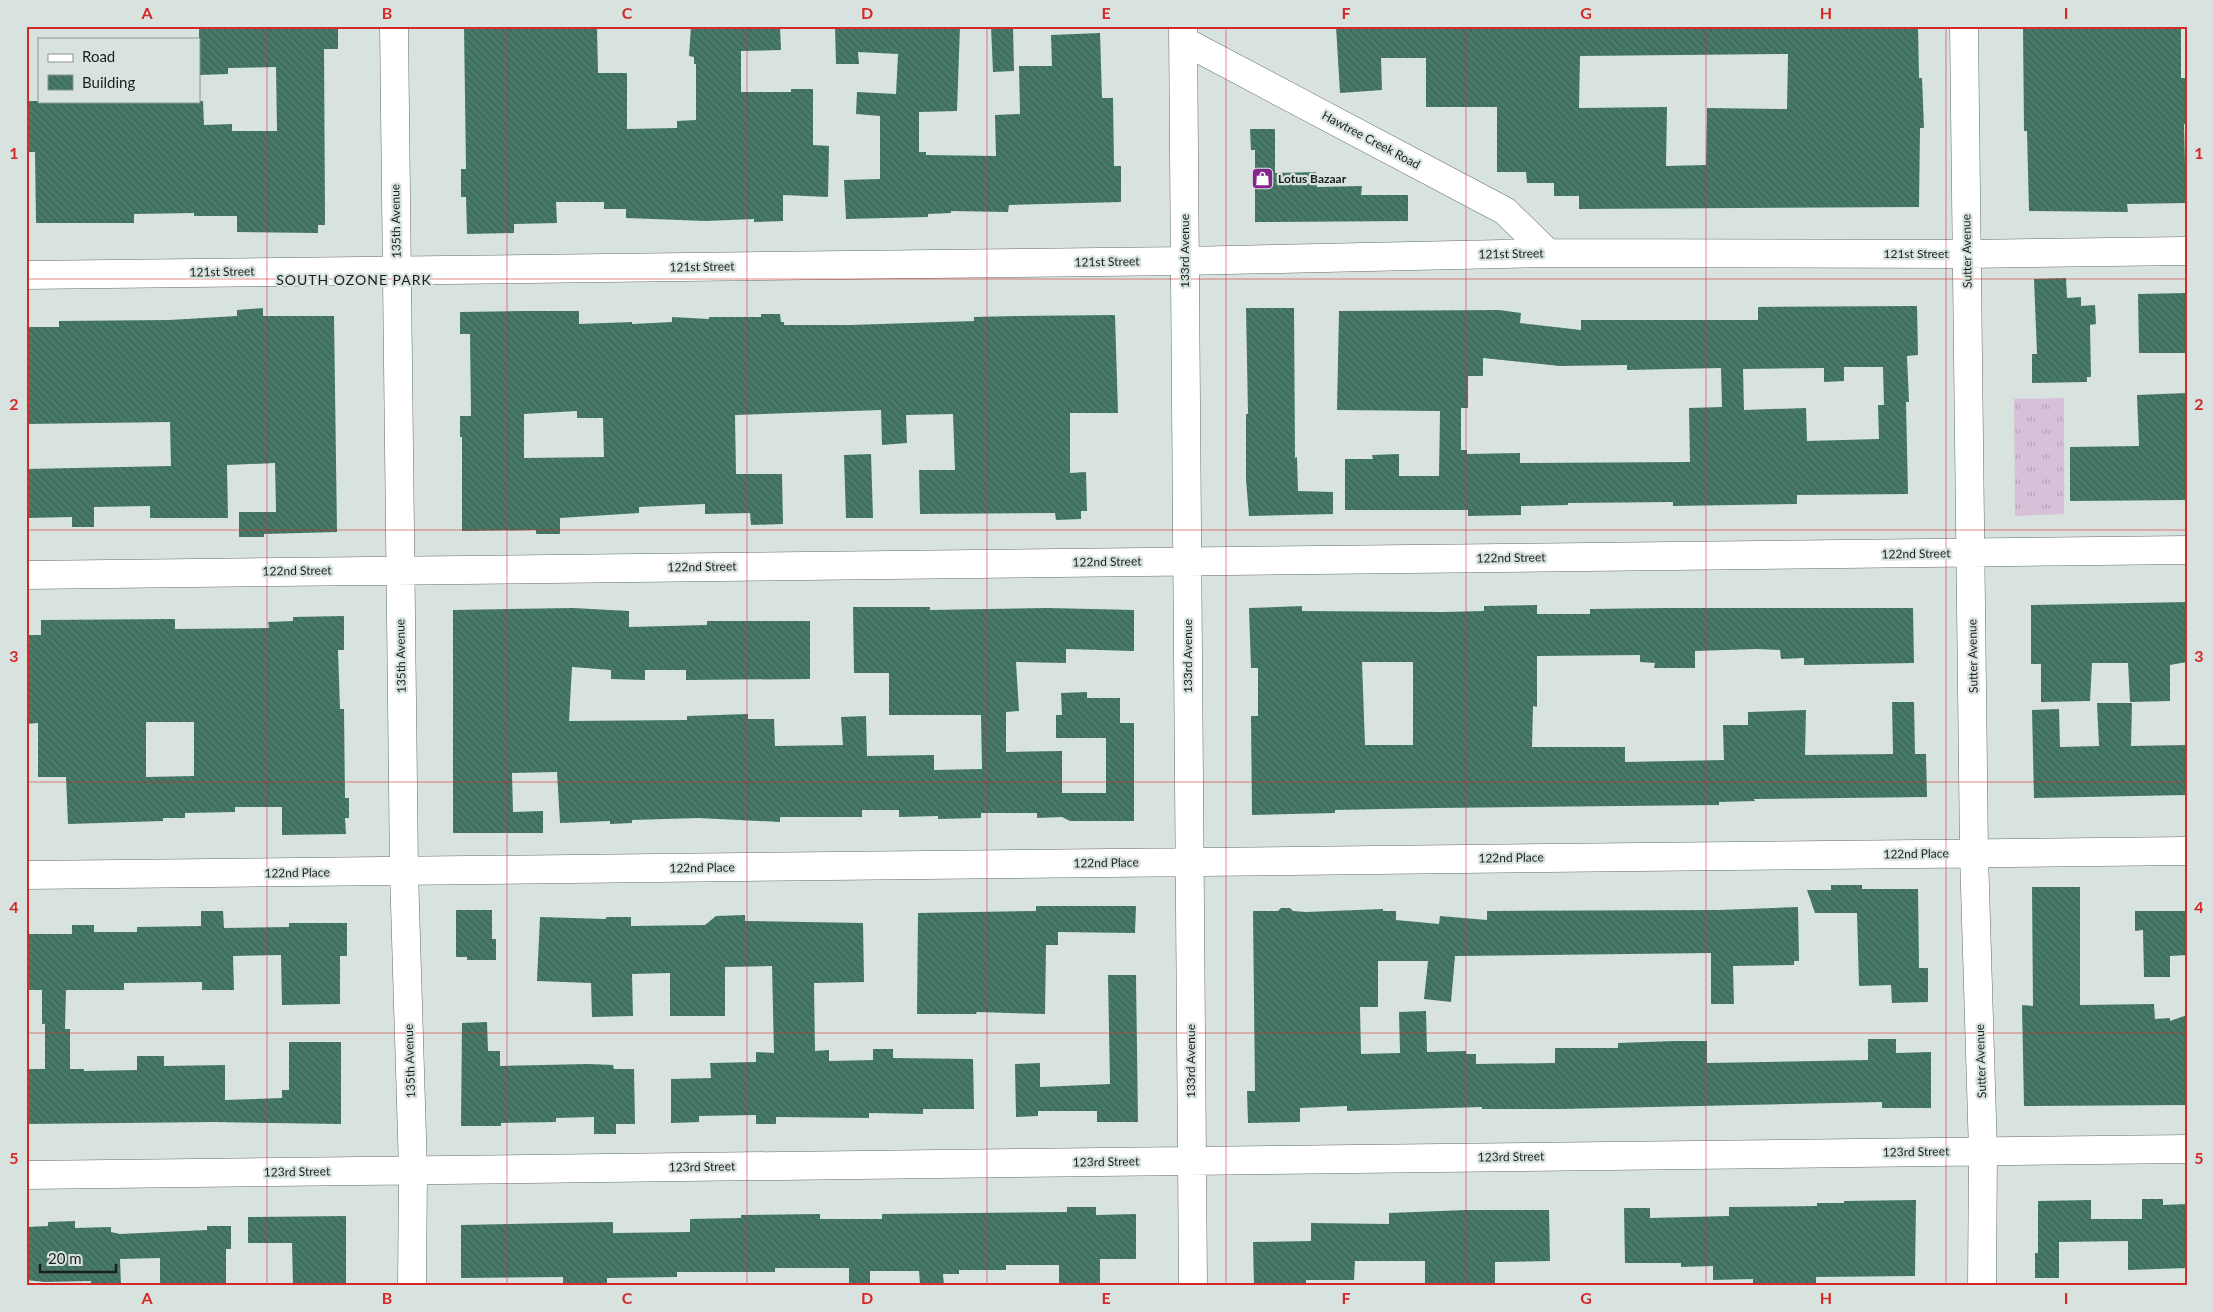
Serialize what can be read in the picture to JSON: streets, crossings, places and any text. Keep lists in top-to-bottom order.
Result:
{
  "streets": {
    "street": [
      "Hawtree Creek Road",
      "135th Avenue",
      "133rd Avenue",
      "Sutter Avenue",
      "121st Street",
      "122nd Street",
      "122nd Place",
      "123rd Street"
    ]
  },
  "crossings": [
    ["Hawtree Creek Road", "133rd Avenue"],
    ["Hawtree Creek Road", "121st Street"],
    ["135th Avenue", "121st Street"],
    ["135th Avenue", "122nd Street"],
    ["135th Avenue", "122nd Place"],
    ["135th Avenue", "123rd Street"],
    ["133rd Avenue", "121st Street"],
    ["133rd Avenue", "122nd Street"],
    ["133rd Avenue", "122nd Place"],
    ["133rd Avenue", "123rd Street"],
    ["Sutter Avenue", "121st Street"],
    ["Sutter Avenue", "122nd Street"],
    ["Sutter Avenue", "122nd Place"],
    ["Sutter Avenue", "123rd Street"]
  ],
  "districts": ["SOUTH OZONE PARK"],
  "places": {
    "shop": ["Lotus Bazaar"]
  },
  "legend": ["Road", "Building"],
  "scale_bar": "20 m",
  "grid": {
    "columns": [
      "A",
      "B",
      "C",
      "D",
      "E",
      "F",
      "G",
      "H",
      "I"
    ],
    "rows": [
      "1",
      "2",
      "3",
      "4",
      "5"
    ]
  }
}
